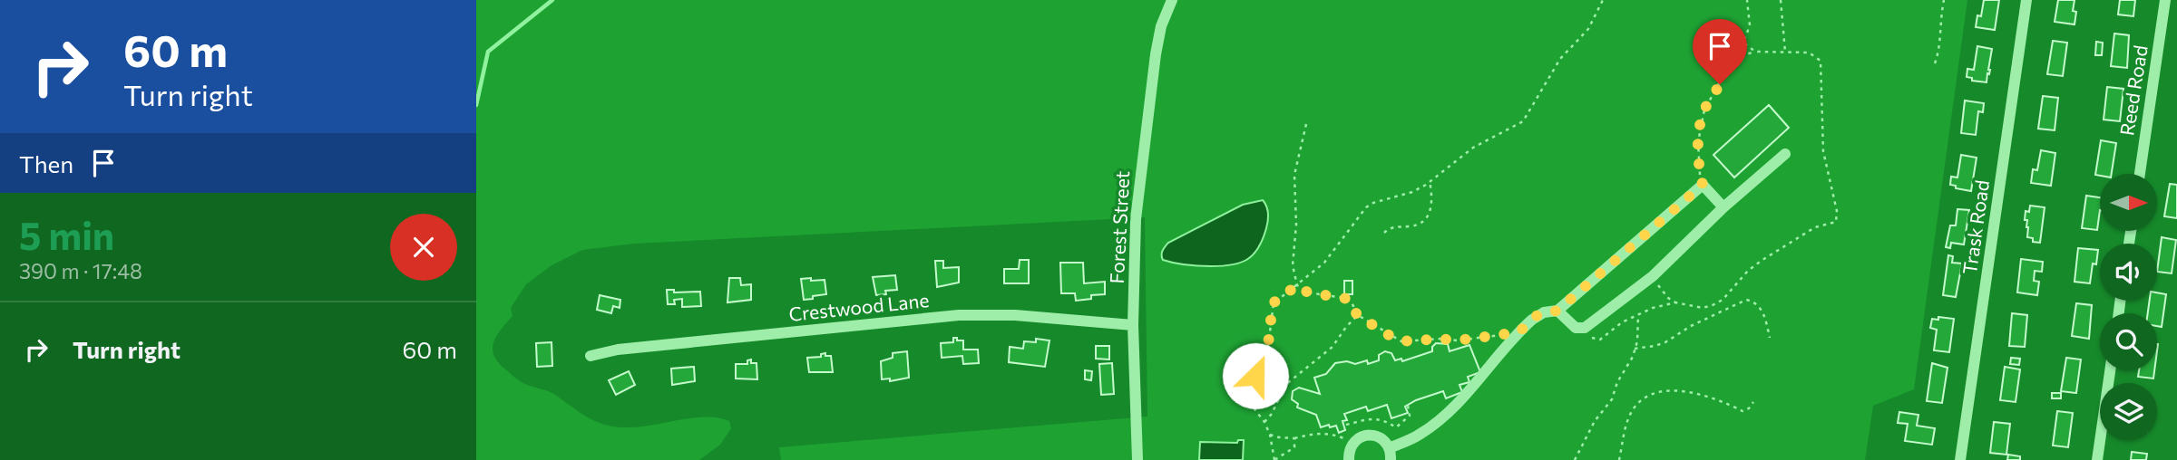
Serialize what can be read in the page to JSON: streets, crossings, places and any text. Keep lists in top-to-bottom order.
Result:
{
  "streets": {
    "street": [
      "Reed Road",
      "Forest Street",
      "Trask Road",
      "Crestwood Lane"
    ]
  },
  "crossings": [
    ["Forest Street", "Crestwood Lane"]
  ],
  "north": "right",
  "page": {
    "turn": ["60 m", "Turn right"],
    "then": "Then",
    "heading": ["5 min", "390 m · 17:48"],
    "list": [
      {
        "name": "Turn right",
        "value": "60 m"
      }
    ]
  }
}
